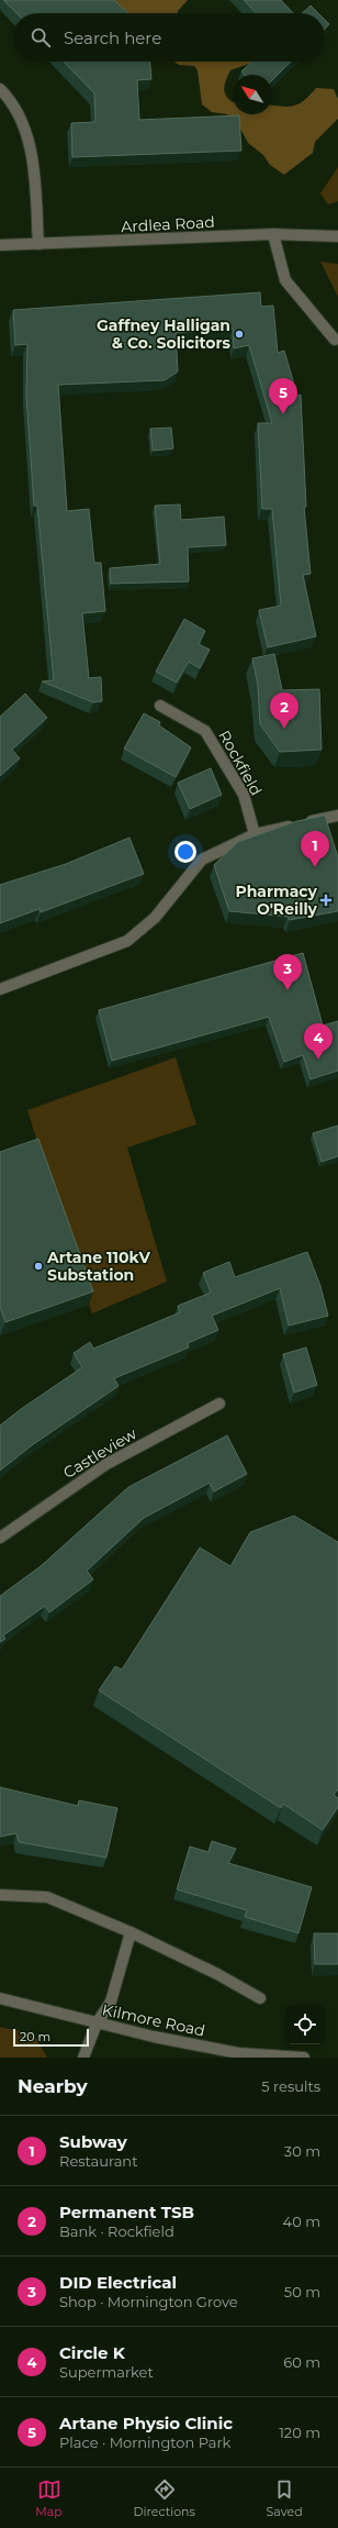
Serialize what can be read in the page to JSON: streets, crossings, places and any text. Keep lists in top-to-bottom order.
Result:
{
  "streets": {
    "street": [
      "Ardlea Road",
      "Rockfield",
      "Castleview",
      "Kilmore Road"
    ]
  },
  "places": {
    "other": ["Gaffney Halligan & Co. Solicitors", "Artane 110kV Substation"],
    "health": ["Pharmacy O'Reilly"]
  },
  "scale_bar": "20 m",
  "north": "top left",
  "page": {
    "search": "Search here",
    "pins": [
      "5",
      "2",
      "1",
      "3",
      "4"
    ],
    "scale": "20 m",
    "heading": ["Nearby", "5 results"],
    "list": [
      {
        "mark": "1",
        "name": "Subway",
        "note": "Restaurant",
        "value": "30 m"
      },
      {
        "mark": "2",
        "name": "Permanent TSB",
        "note": "Bank · Rockfield",
        "value": "40 m"
      },
      {
        "mark": "3",
        "name": "DID Electrical",
        "note": "Shop · Mornington Grove",
        "value": "50 m"
      },
      {
        "mark": "4",
        "name": "Circle K",
        "note": "Supermarket",
        "value": "60 m"
      },
      {
        "mark": "5",
        "name": "Artane Physio Clinic",
        "note": "Place · Mornington Park",
        "value": "120 m"
      }
    ],
    "nav": ["Map", "Directions", "Saved"]
  }
}
